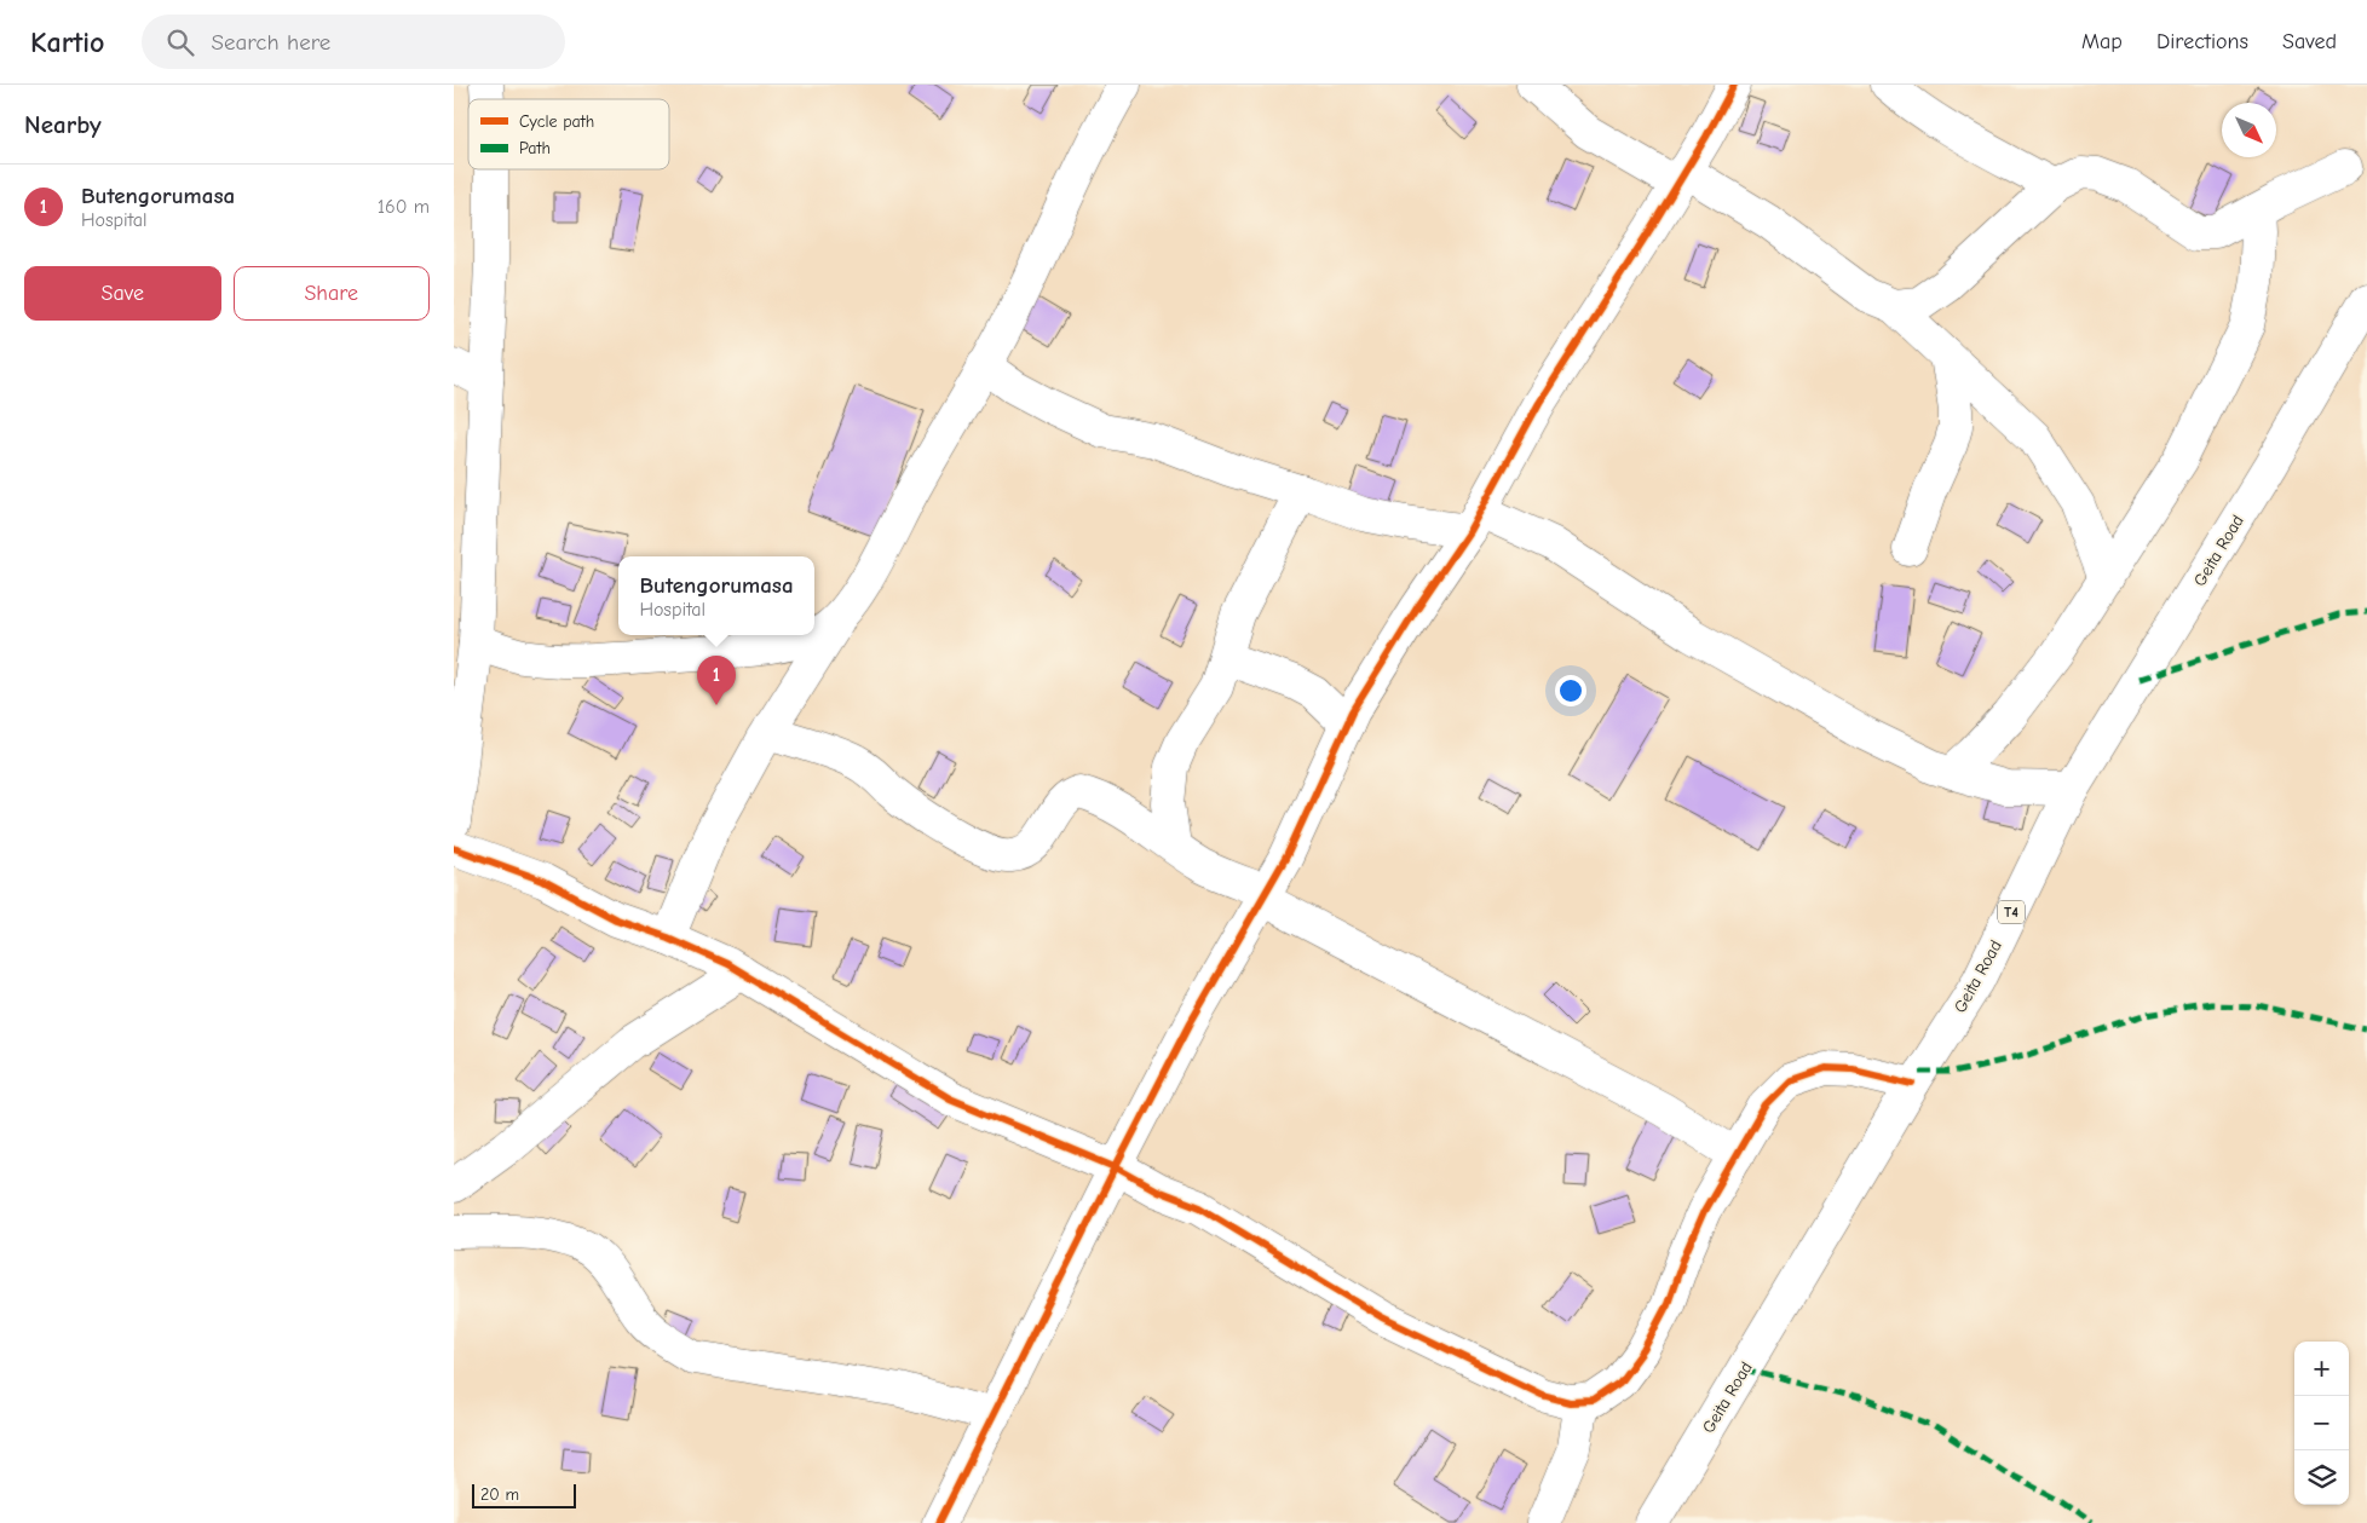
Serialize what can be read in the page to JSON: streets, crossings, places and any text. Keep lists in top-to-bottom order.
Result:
{
  "streets": {
    "main road": ["Geita Road", "T4"]
  },
  "legend": ["Cycle path", "Path"],
  "scale_bar": "20 m",
  "north": "bottom right",
  "page": {
    "header": "Kartio",
    "search": "Search here",
    "nav": ["Map", "Directions", "Saved"],
    "heading": "Nearby",
    "list": [
      {
        "mark": "1",
        "name": "Butengorumasa",
        "note": "Hospital",
        "value": "160 m"
      }
    ],
    "buttons": ["Save", "Share"],
    "popup": ["Butengorumasa", "Hospital"],
    "pins": "1",
    "map_buttons": ["+", "−"],
    "scale": "20 m"
  }
}
